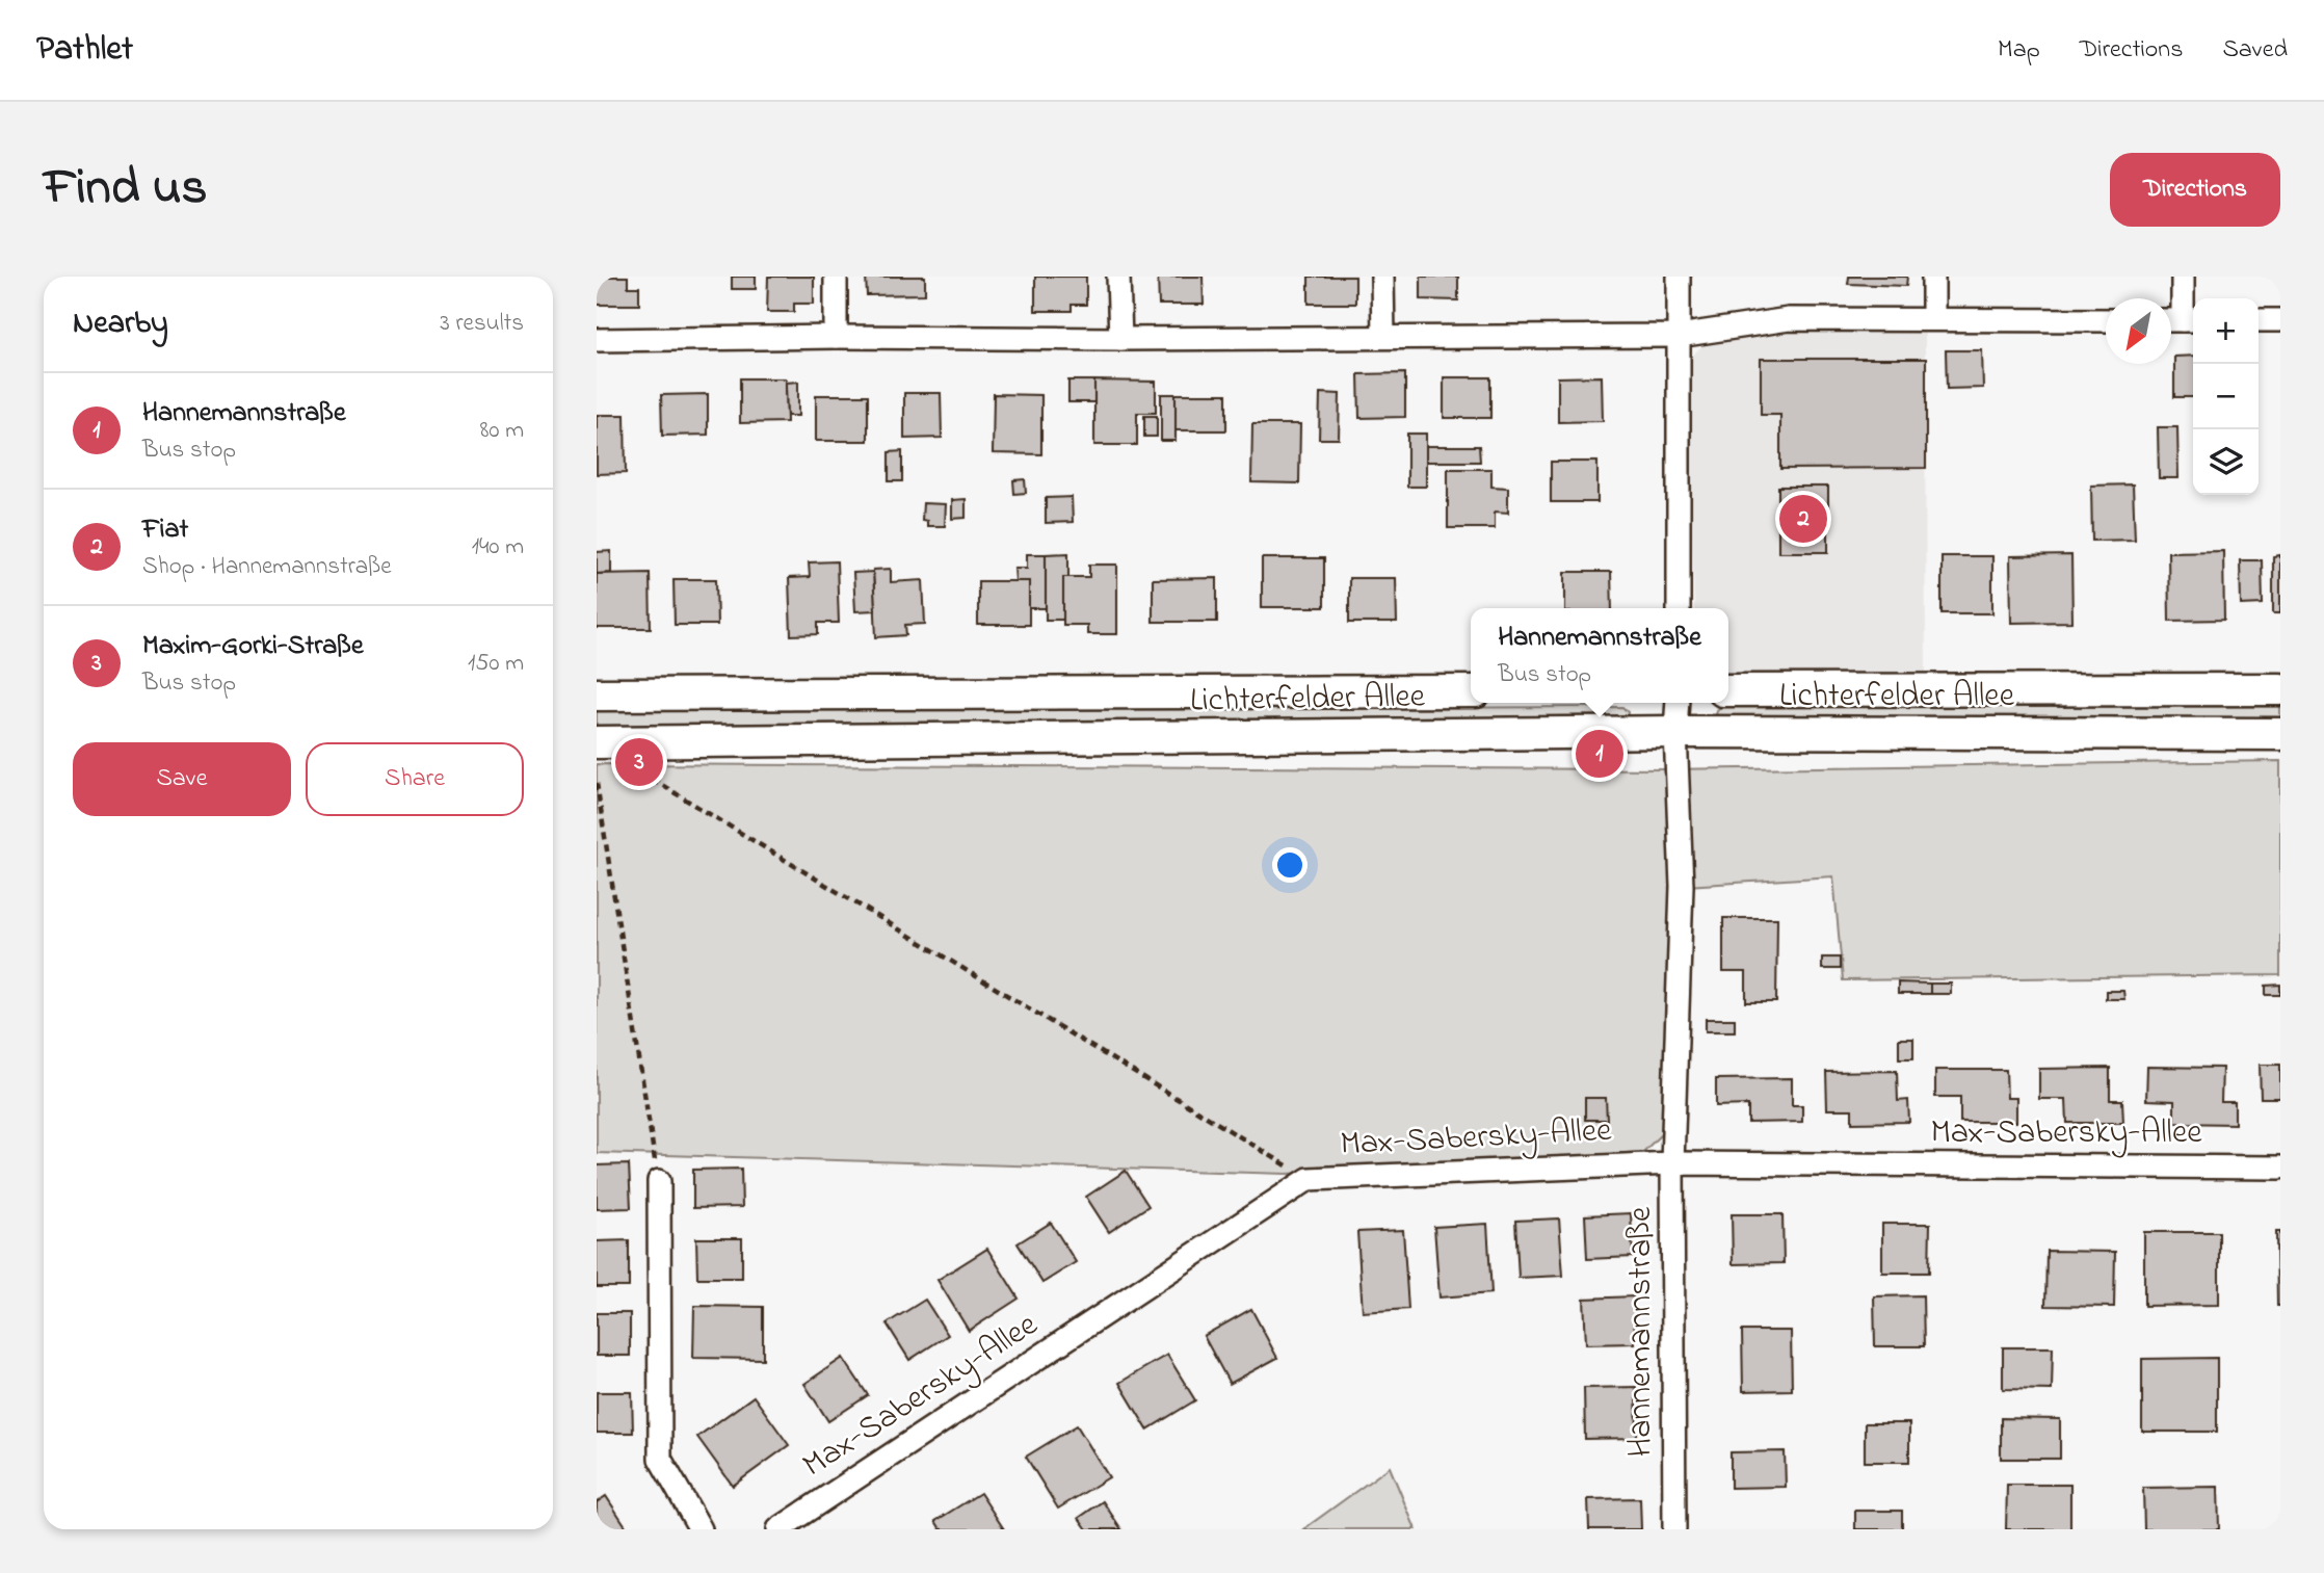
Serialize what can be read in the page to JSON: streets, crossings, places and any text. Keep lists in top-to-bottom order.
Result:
{
  "streets": {
    "main road": ["Lichterfelder Allee"],
    "street": ["Max-Sabersky-Allee", "Hannemannstraße"]
  },
  "crossings": [
    ["Lichterfelder Allee", "Hannemannstraße"],
    ["Max-Sabersky-Allee", "Hannemannstraße"]
  ],
  "north": "bottom left",
  "page": {
    "header": "Pathlet",
    "nav": ["Map", "Directions", "Saved"],
    "title": "Find us",
    "buttons": [
      "Directions",
      ["Save", "Share"]
    ],
    "heading": ["Nearby", "3 results"],
    "map_buttons": ["+", "−"],
    "list": [
      {
        "mark": "1",
        "name": "Hannemannstraße",
        "note": "Bus stop",
        "value": "80 m"
      },
      {
        "mark": "2",
        "name": "Fiat",
        "note": "Shop · Hannemannstraße",
        "value": "140 m"
      },
      {
        "mark": "3",
        "name": "Maxim-Gorki-Straße",
        "note": "Bus stop",
        "value": "150 m"
      }
    ],
    "pins": ["2", "1", "3"],
    "popup": ["Hannemannstraße", "Bus stop"]
  }
}
